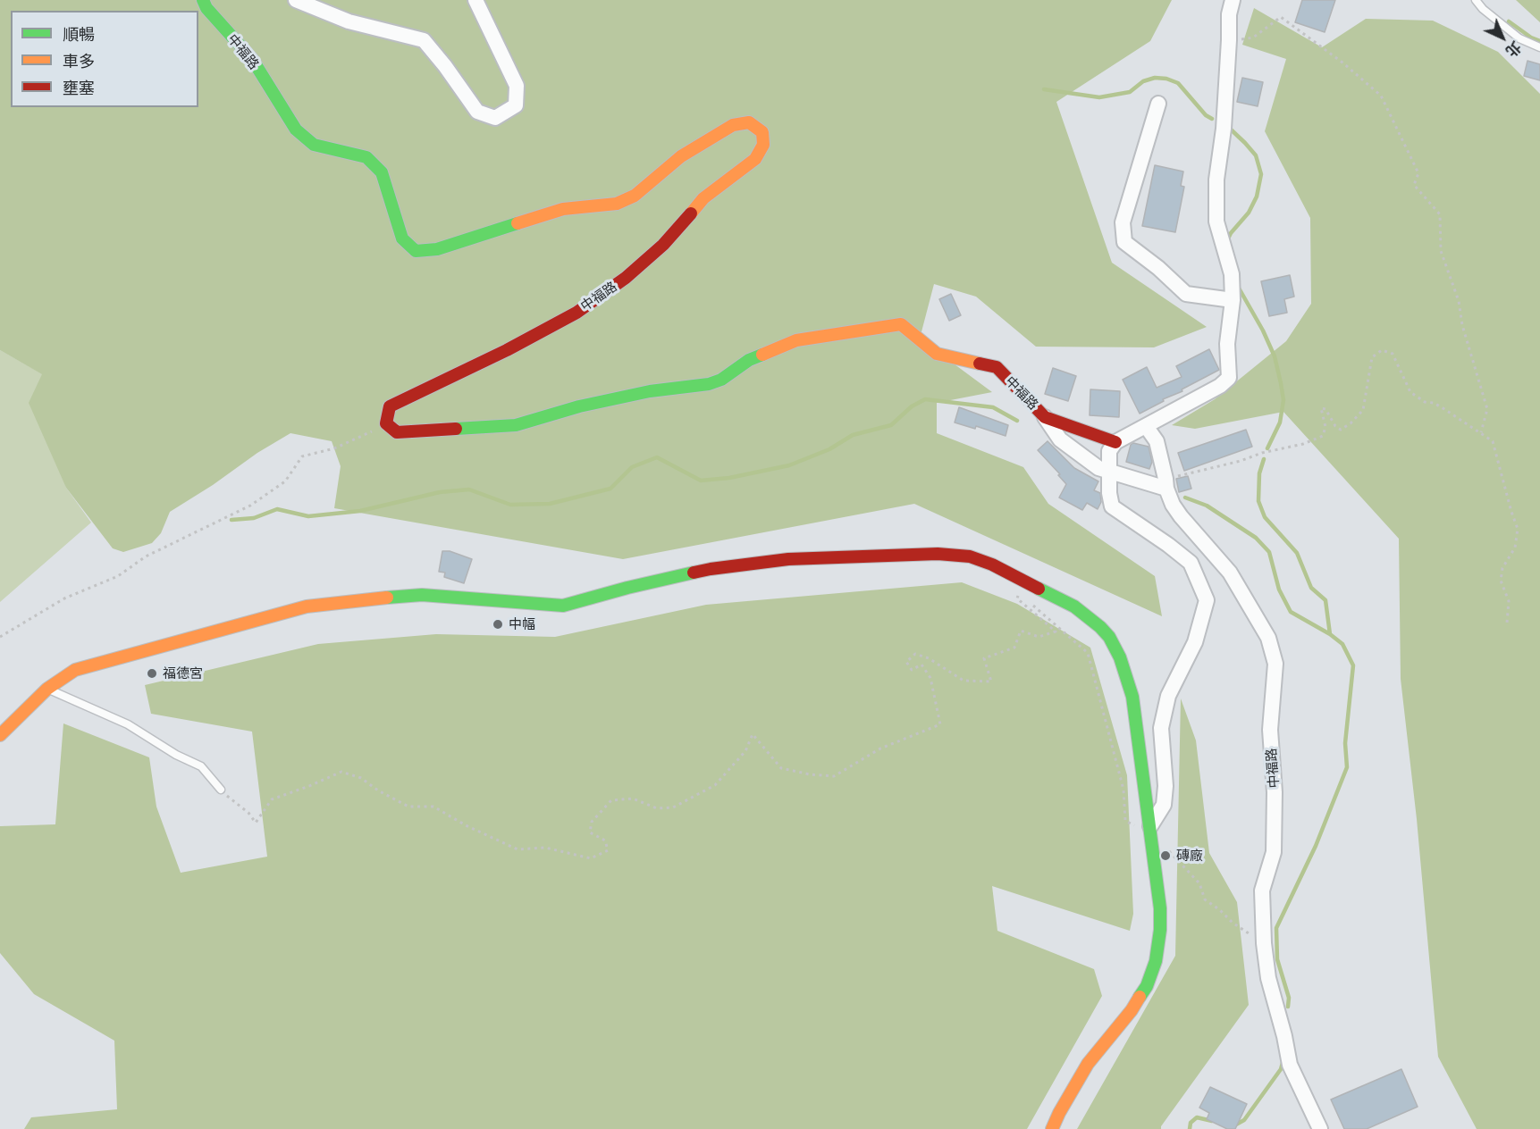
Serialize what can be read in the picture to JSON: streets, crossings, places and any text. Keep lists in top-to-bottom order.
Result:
{
  "streets": {
    "street": ["中福路"]
  },
  "places": ["中幅", "福德宮", "磚廠"],
  "legend": ["順暢", "車多", "壅塞"],
  "north": "bottom right"
}
